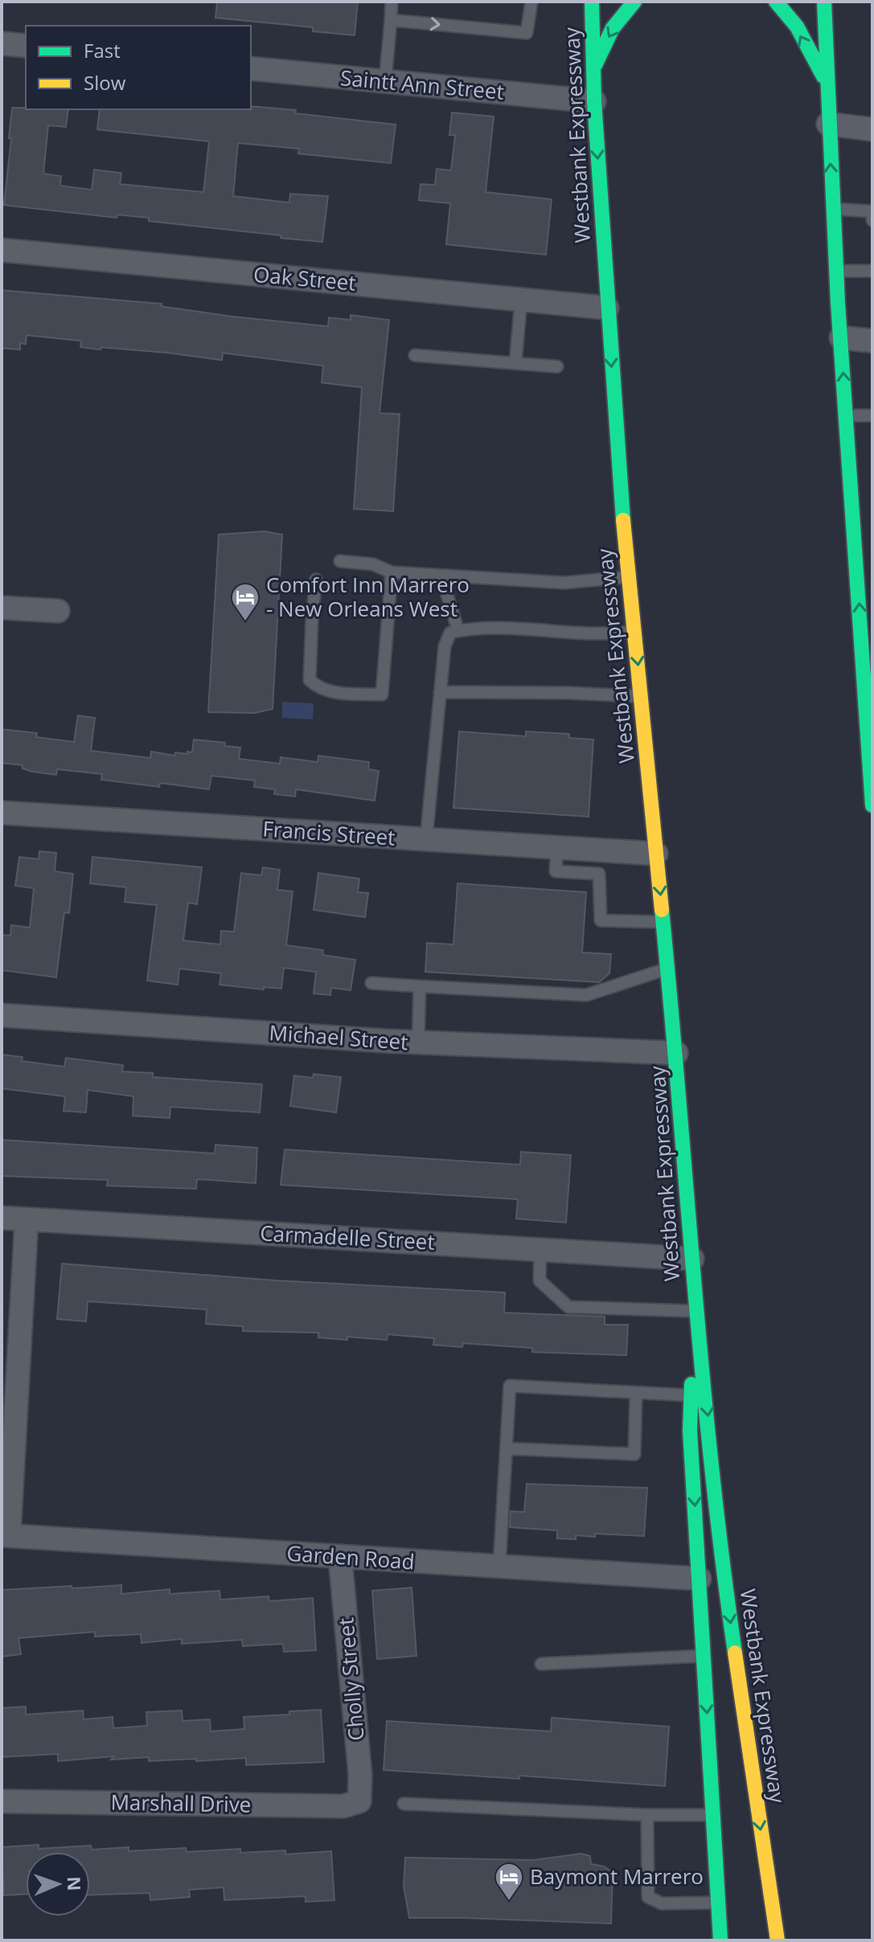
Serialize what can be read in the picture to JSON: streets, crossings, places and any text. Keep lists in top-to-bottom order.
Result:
{
  "streets": {
    "main road": ["Westbank Expressway"],
    "street": [
      "Saintt Ann Street",
      "Oak Street",
      "Francis Street",
      "Michael Street",
      "Carmadelle Street",
      "Garden Road",
      "Cholly Street",
      "Marshall Drive"
    ]
  },
  "crossings": [
    ["Saintt Ann Street", "Westbank Expressway"],
    ["Westbank Expressway", "Oak Street"],
    ["Westbank Expressway", "Francis Street"],
    ["Westbank Expressway", "Michael Street"],
    ["Westbank Expressway", "Carmadelle Street"],
    ["Westbank Expressway", "Garden Road"],
    ["Garden Road", "Cholly Street"],
    ["Cholly Street", "Marshall Drive"]
  ],
  "one_way": ["Westbank Expressway"],
  "places": {
    "hotel": ["Comfort Inn Marrero - New Orleans West", "Baymont Marrero"]
  },
  "legend": ["Fast", "Slow"],
  "north": "right"
}
